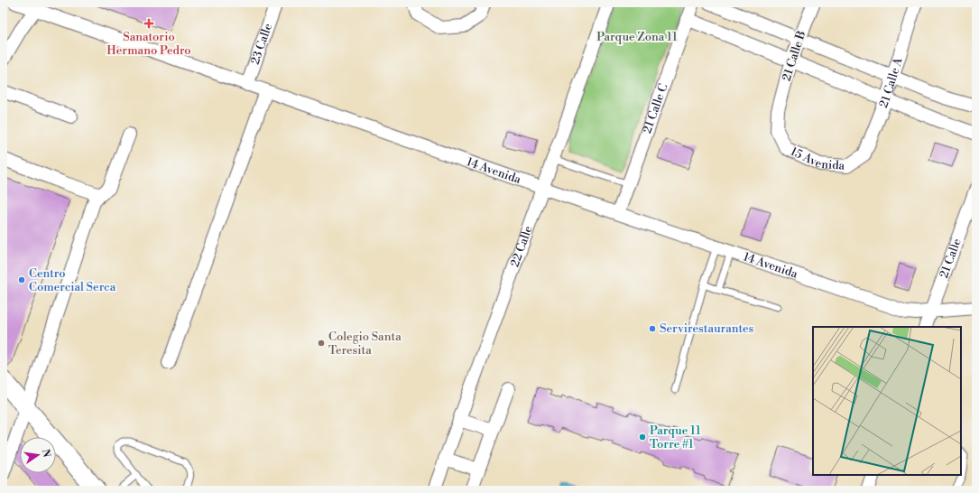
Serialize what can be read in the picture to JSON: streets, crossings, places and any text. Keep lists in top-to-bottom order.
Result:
{
  "streets": {
    "street": [
      "23 Calle",
      "21 Calle B",
      "21 Calle A",
      "21 Calle C",
      "15 Avenida",
      "14 Avenida",
      "22 Calle",
      "21 Calle"
    ]
  },
  "crossings": [
    ["23 Calle", "14 Avenida"],
    ["21 Calle B", "15 Avenida"],
    ["21 Calle A", "15 Avenida"],
    ["21 Calle C", "14 Avenida"],
    ["14 Avenida", "22 Calle"],
    ["14 Avenida", "21 Calle"]
  ],
  "parks": ["Parque Zona 11"],
  "places": {
    "health": ["Sanatorio Hermano Pedro"],
    "other": [
      "Centro Comercial Serca",
      "Servirestaurantes",
      "Colegio Santa Teresita",
      "Parque 11 Torre #1"
    ]
  },
  "north": "right"
}
